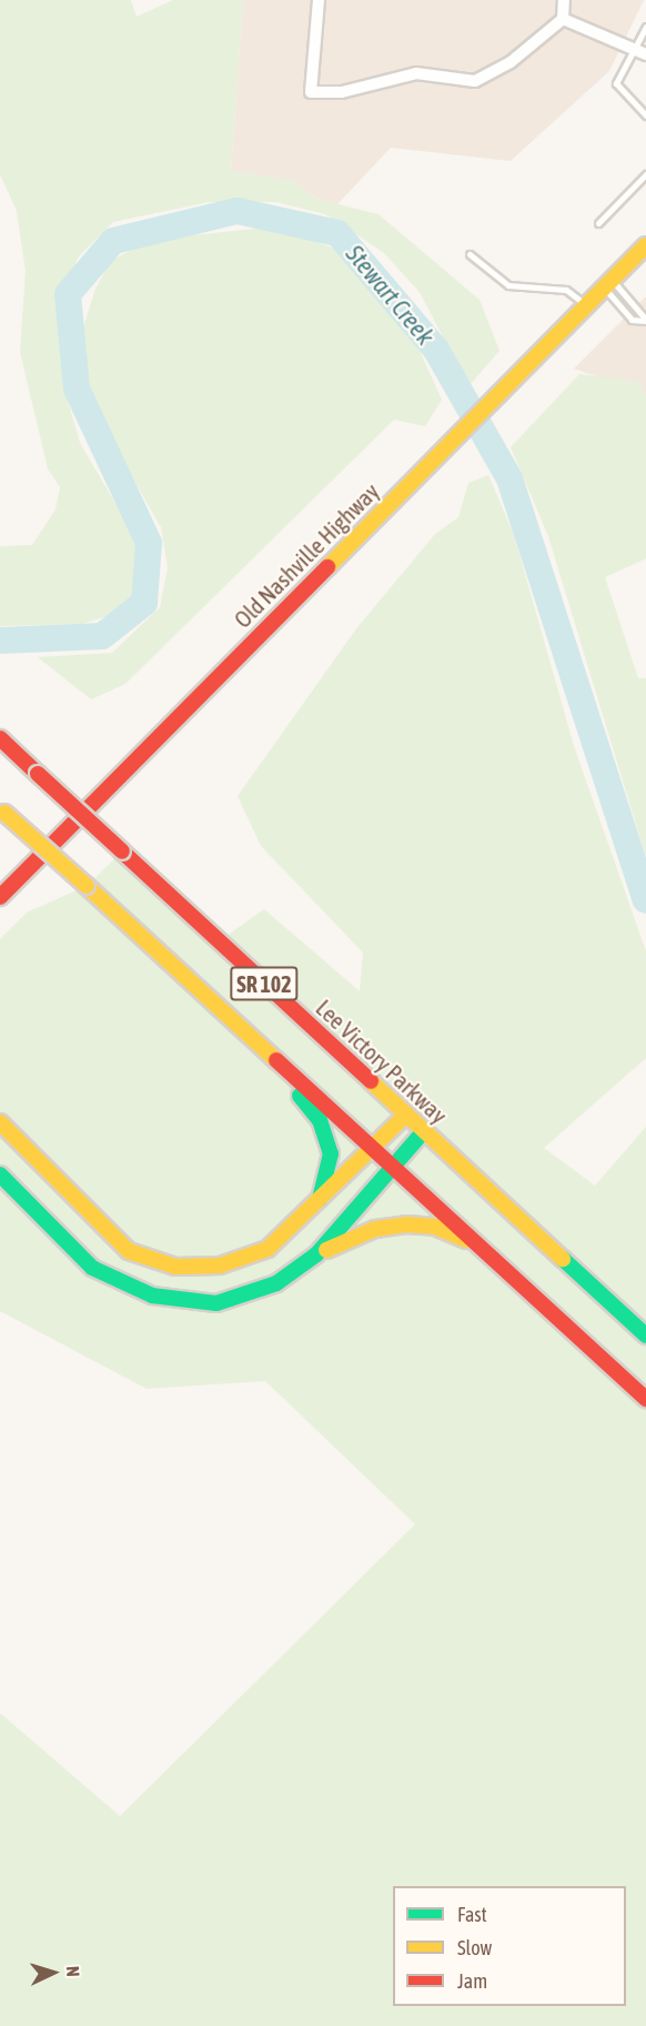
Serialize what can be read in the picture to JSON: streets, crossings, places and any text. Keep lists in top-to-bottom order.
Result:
{
  "streets": {
    "main road": ["Old Nashville Highway", "SR 102", "Lee Victory Parkway"]
  },
  "water": ["Stewart Creek"],
  "legend": ["Fast", "Slow", "Jam"],
  "north": "right"
}
